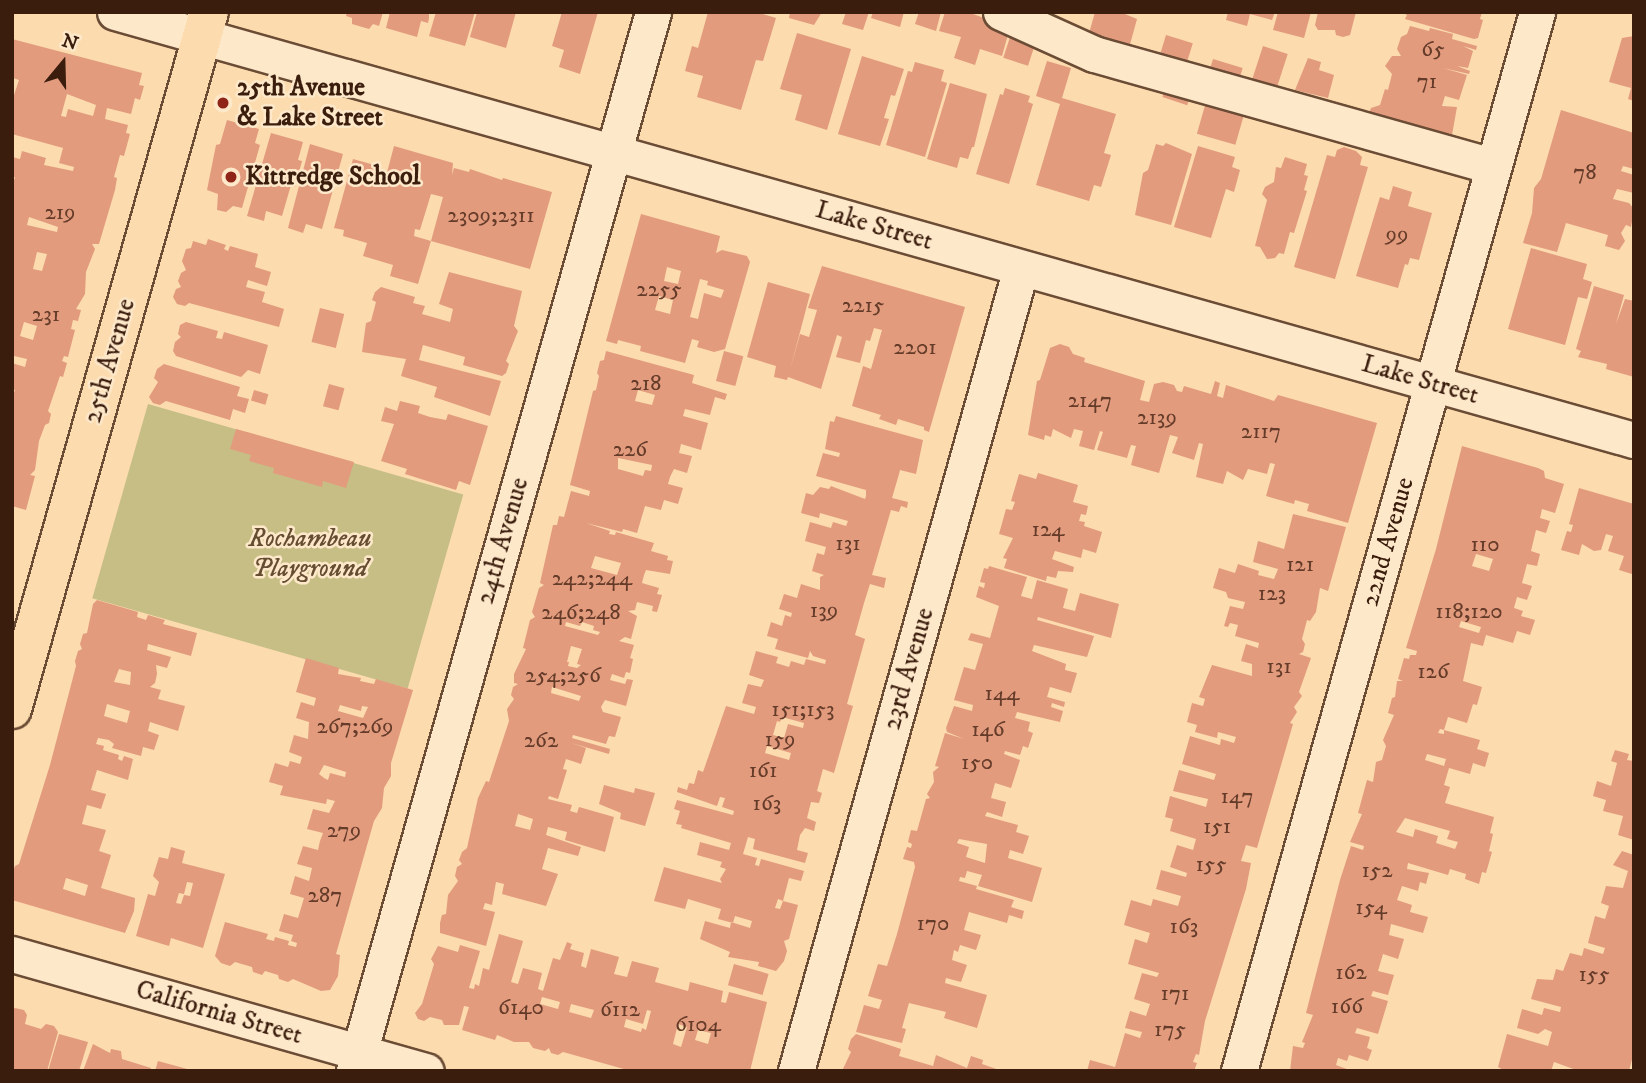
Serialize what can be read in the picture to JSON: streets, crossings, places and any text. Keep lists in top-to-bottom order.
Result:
{
  "streets": {
    "main road": ["25th Avenue"],
    "street": [
      "Lake Street",
      "24th Avenue",
      "22nd Avenue",
      "23rd Avenue",
      "California Street"
    ]
  },
  "crossings": [
    ["Lake Street", "25th Avenue"],
    ["Lake Street", "24th Avenue"],
    ["Lake Street", "22nd Avenue"],
    ["Lake Street", "23rd Avenue"],
    ["24th Avenue", "California Street"]
  ],
  "parks": ["Rochambeau Playground"],
  "places": ["25th Avenue & Lake Street", "Kittredge School"],
  "house_numbers": [
    "65",
    "71",
    "78",
    "219",
    "2309;2311",
    "99",
    "2255",
    "2215",
    "231",
    "2201",
    "218",
    "2147",
    "2139",
    "2117",
    "226",
    "124",
    "131",
    "110",
    "121",
    "242;244",
    "123",
    "139",
    "118;120",
    "246;248",
    "131",
    "126",
    "254;256",
    "144",
    "151;153",
    "267;269",
    "146",
    "159",
    "262",
    "150",
    "161",
    "147",
    "163",
    "151",
    "279",
    "155",
    "152",
    "287",
    "154",
    "170",
    "163",
    "162",
    "155",
    "171",
    "166",
    "6140",
    "6112",
    "6104",
    "175"
  ],
  "north": "top"
}
